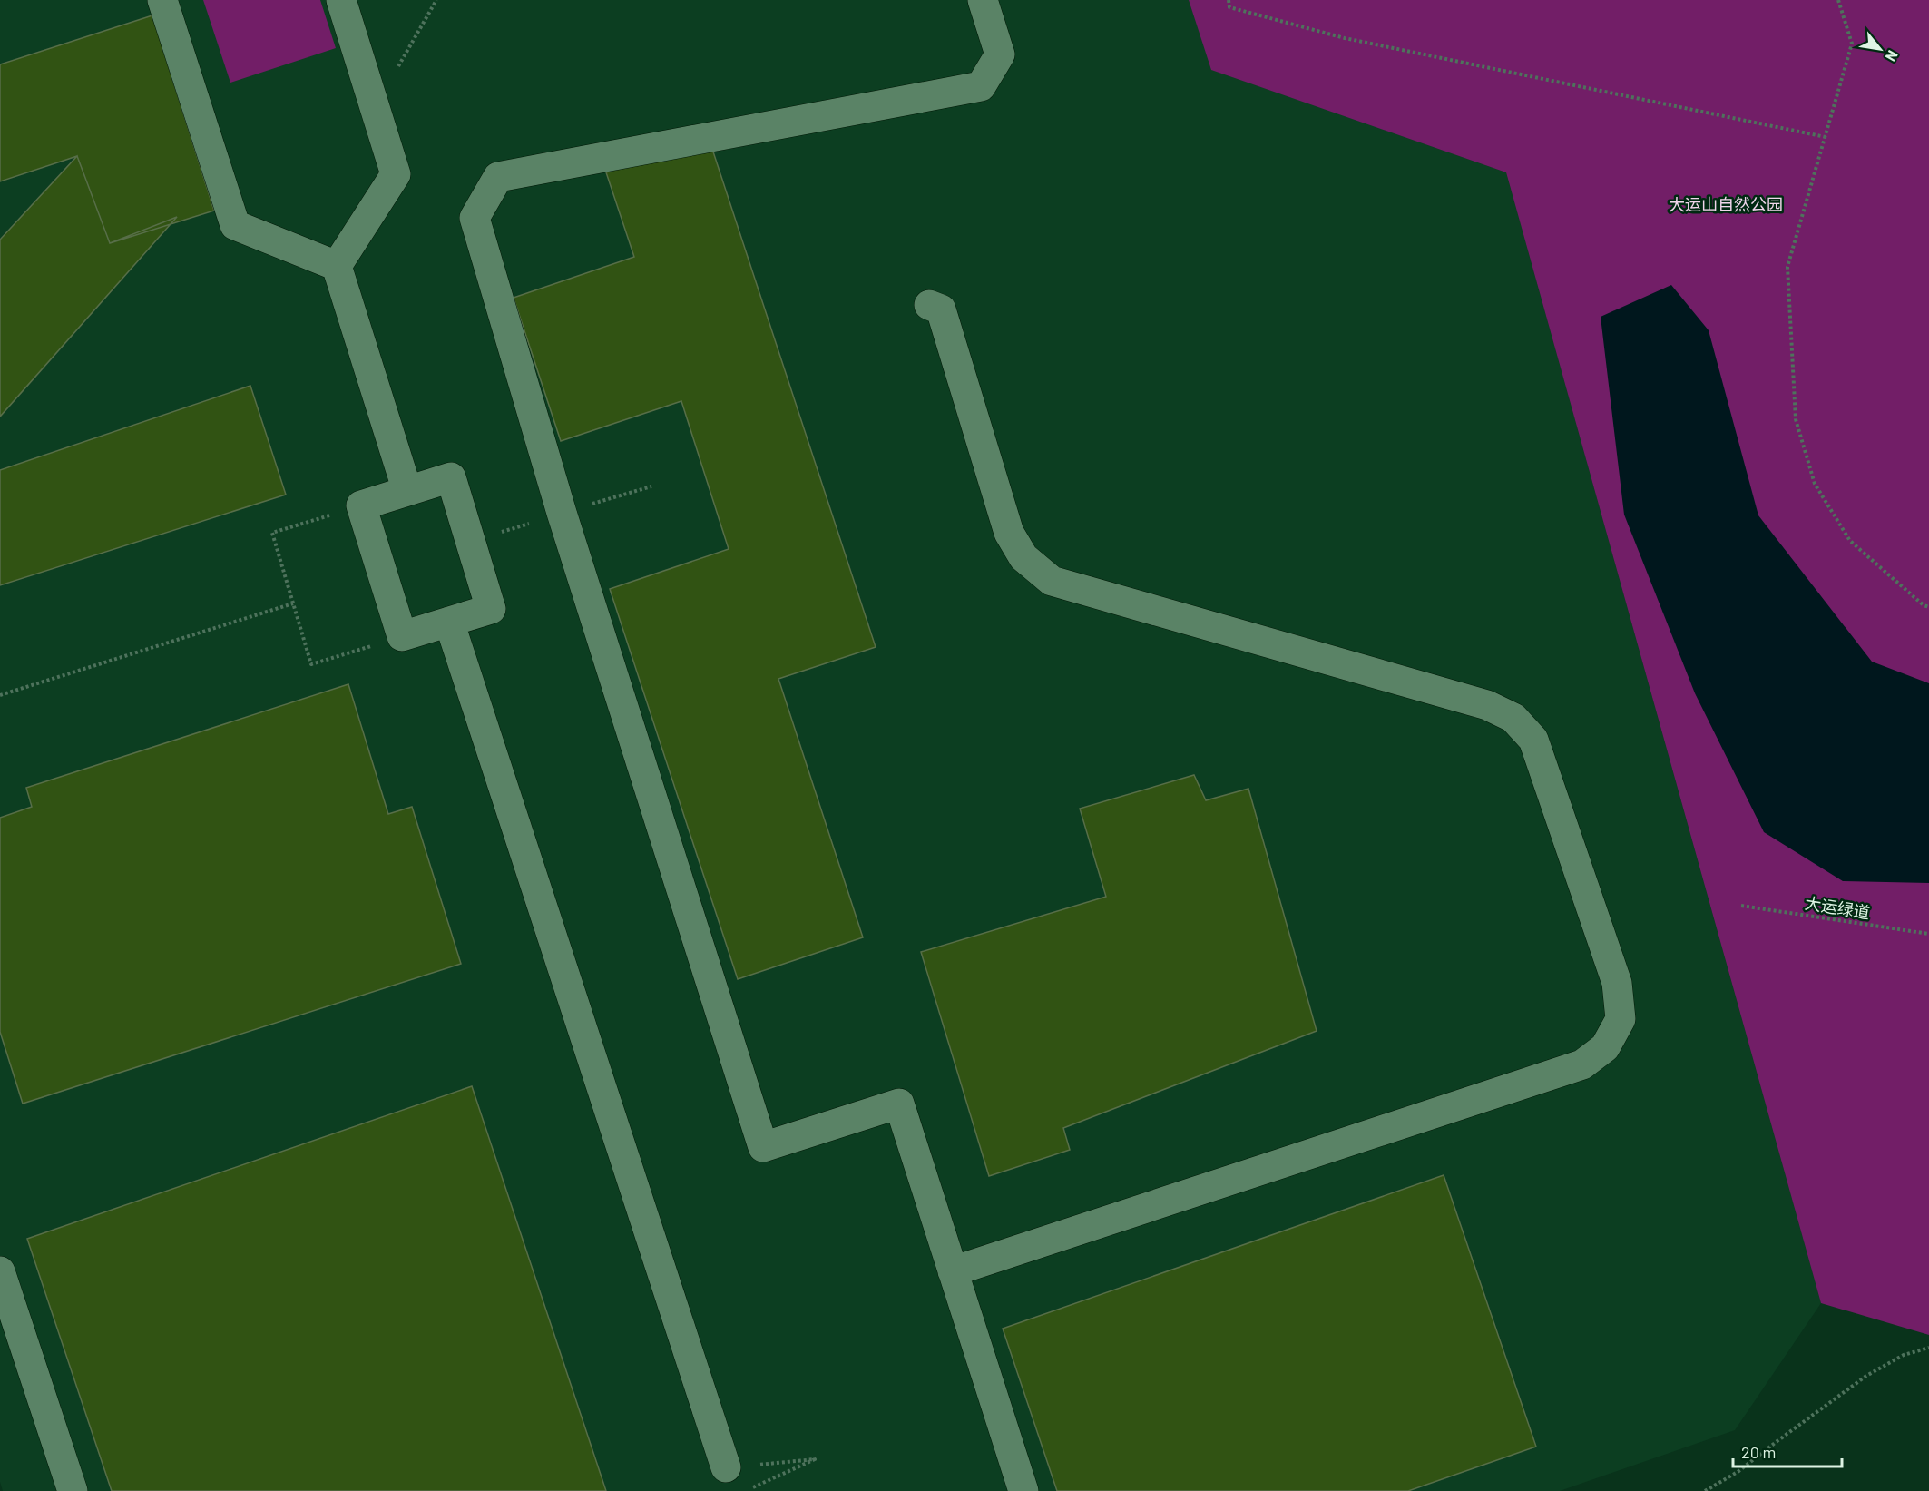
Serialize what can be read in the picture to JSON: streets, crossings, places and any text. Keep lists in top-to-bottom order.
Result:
{
  "streets": {
    "path": ["大运绿道"]
  },
  "parks": ["大运山自然公园"],
  "scale_bar": "20 m",
  "north": "bottom right"
}
